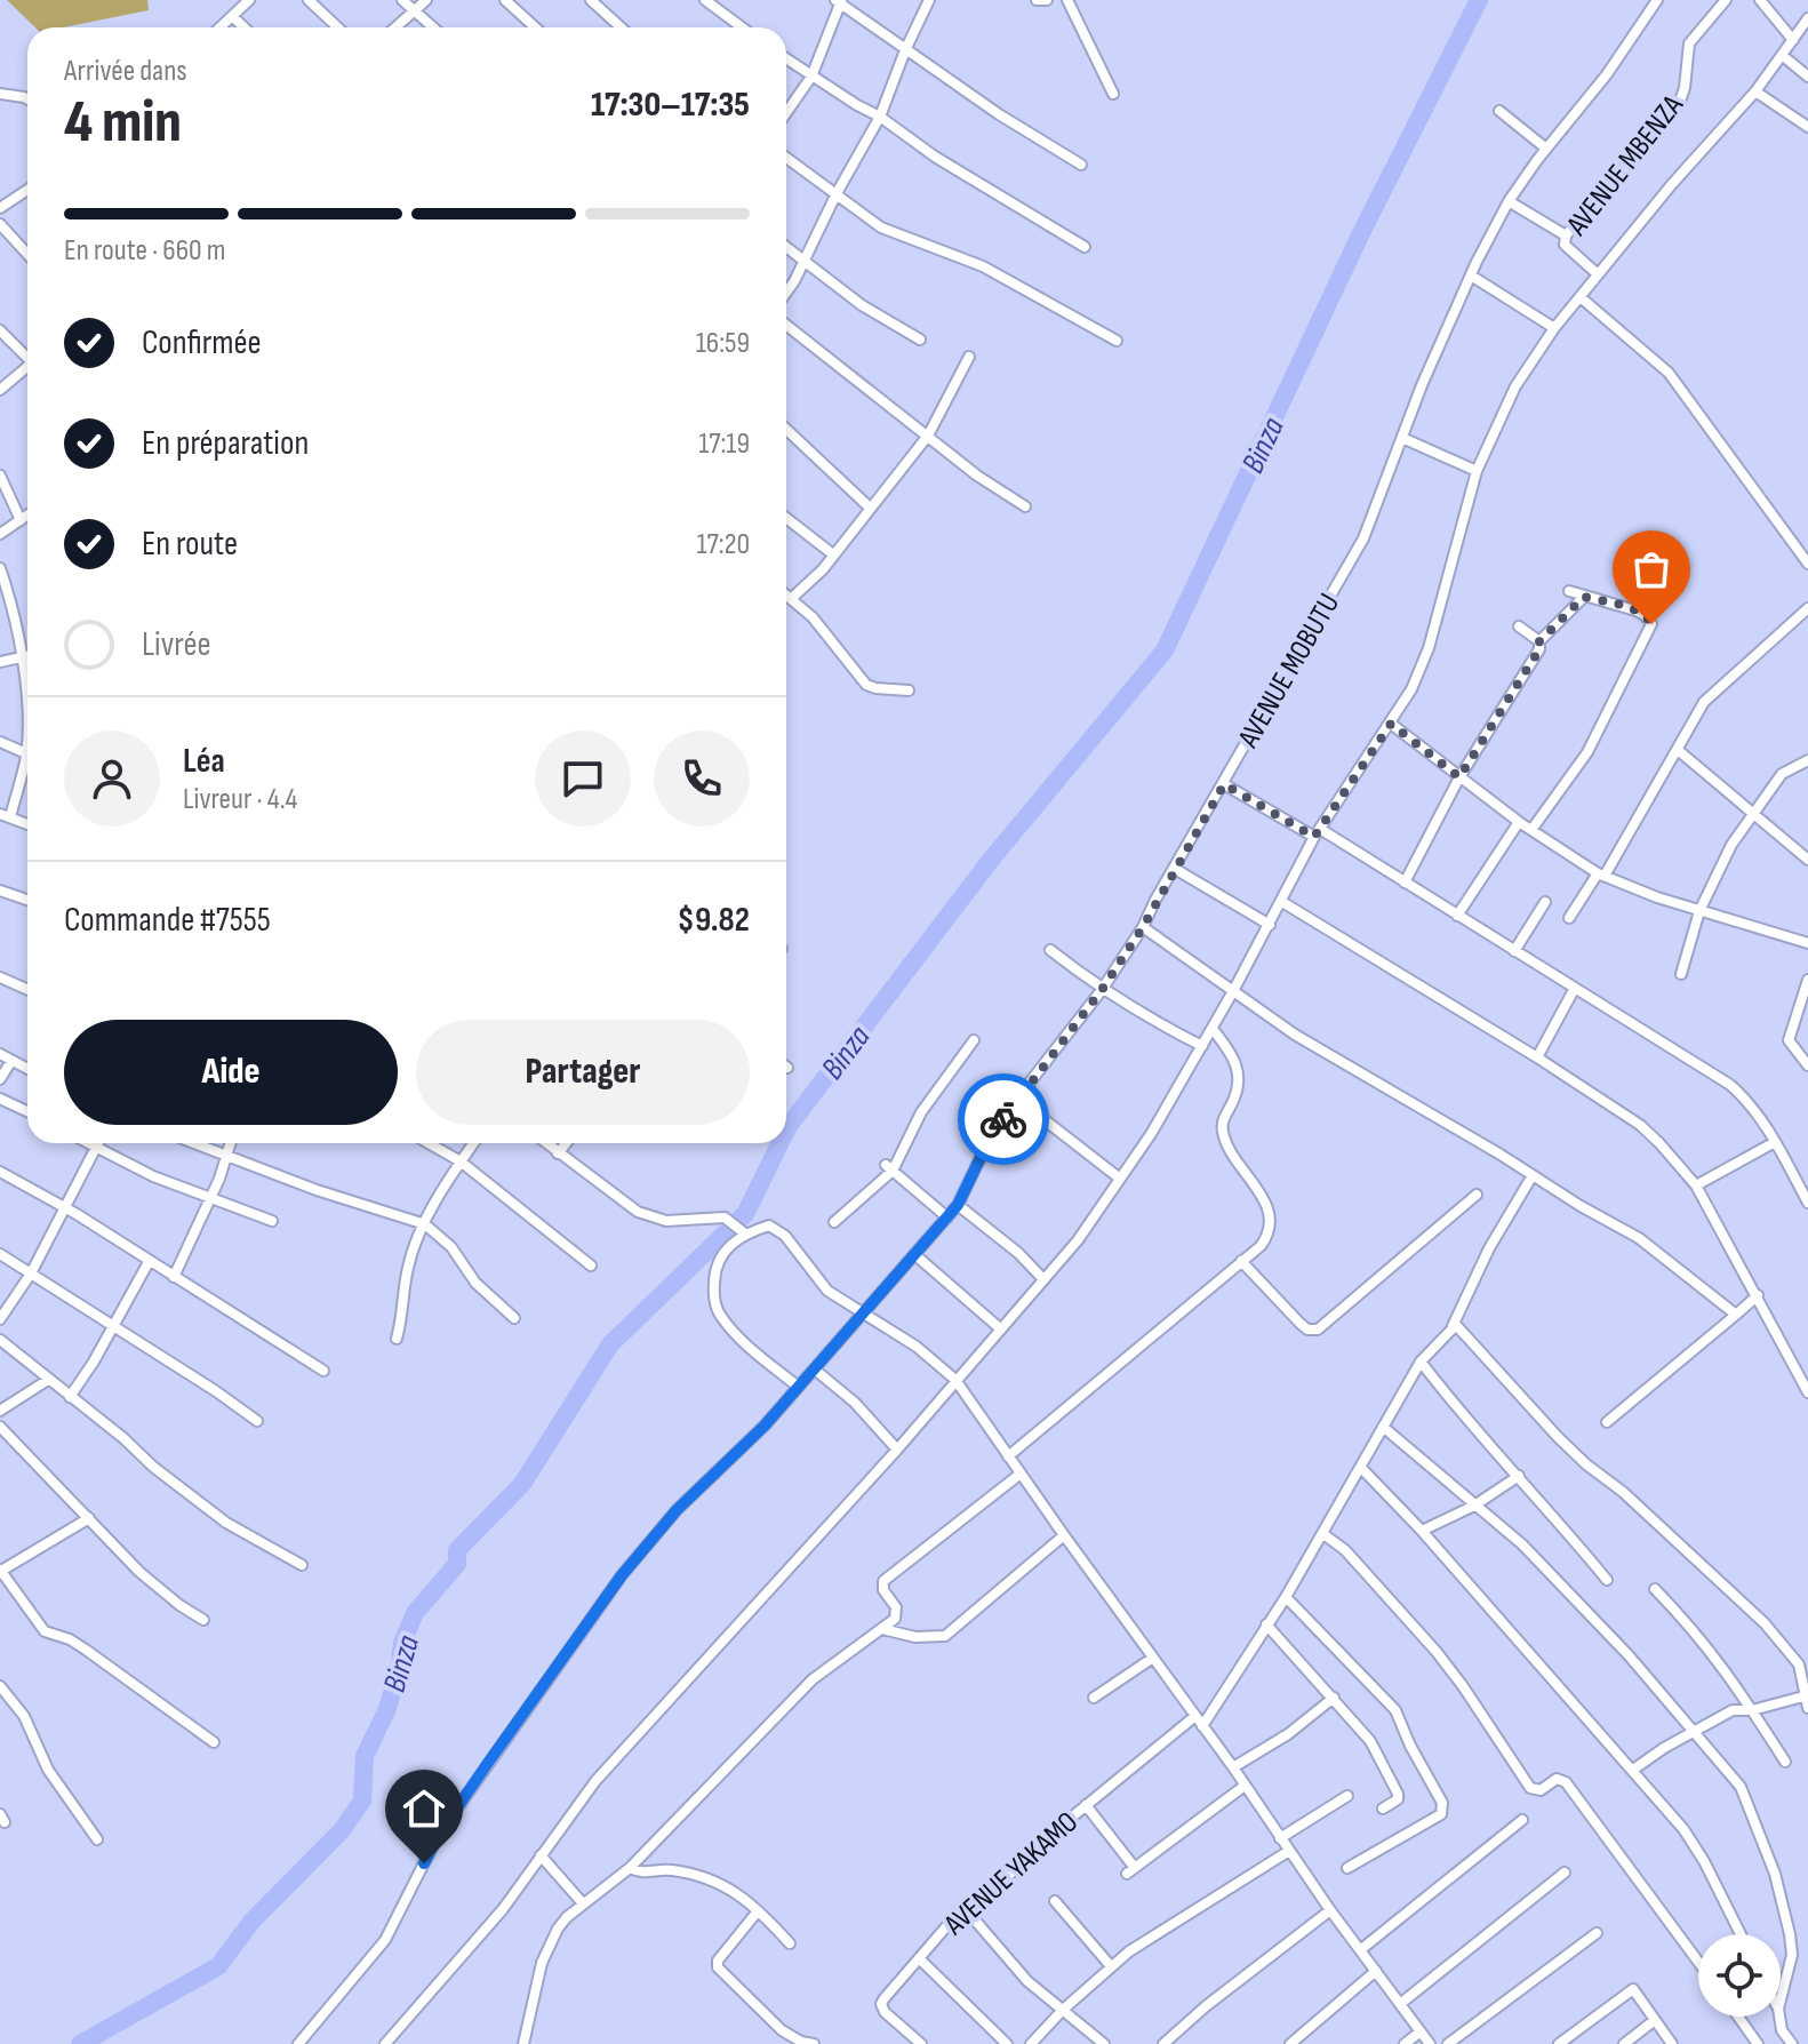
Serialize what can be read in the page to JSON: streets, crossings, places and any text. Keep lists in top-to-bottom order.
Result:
{
  "streets": {
    "street": ["AVENUE MBENZA", "AVENUE MOBUTU", "AVENUE YAKAMO"]
  },
  "water": ["Binza"],
  "page": {
    "heading": ["4 min", "Arrivée dans", "17:30–17:35"],
    "panel": [
      "Léa",
      "Livreur · 4.4",
      "Commande #7555",
      "$9.82"
    ],
    "bar": "En route · 660 m",
    "list": [
      ["Confirmée", "16:59"],
      ["En préparation", "17:19"],
      ["En route", "17:20"],
      "Livrée"
    ],
    "buttons": ["Aide", "Partager"]
  }
}
